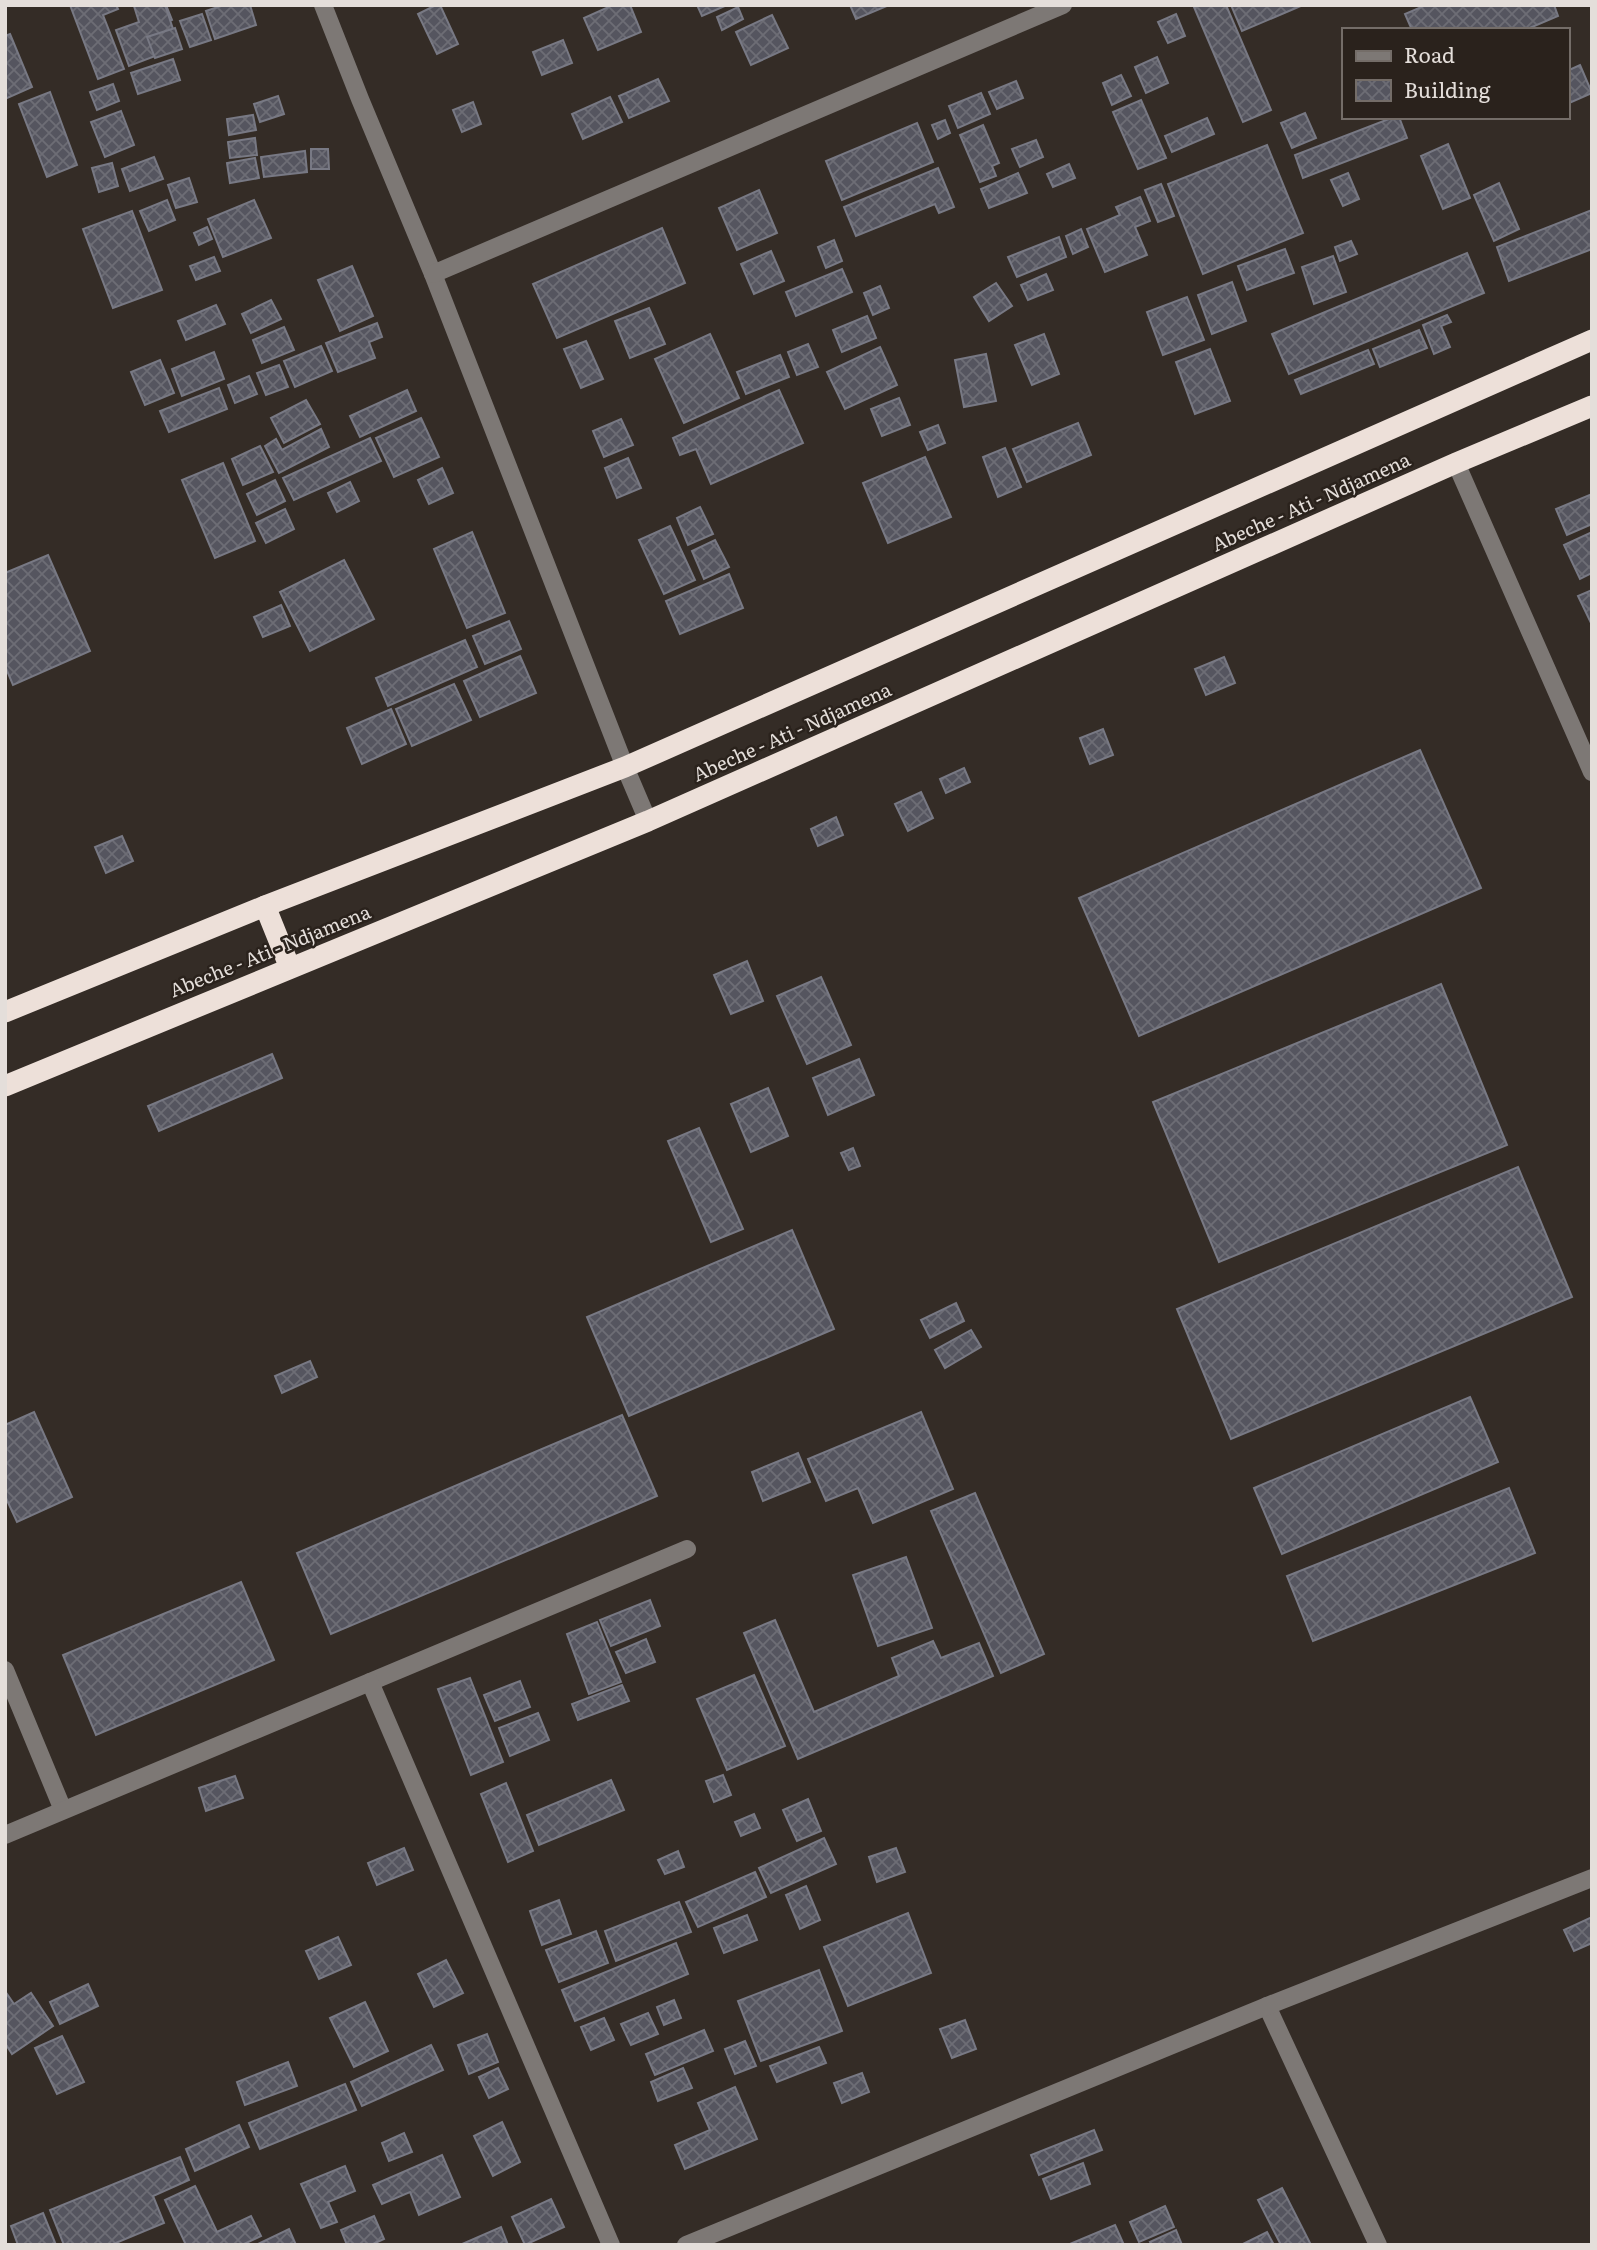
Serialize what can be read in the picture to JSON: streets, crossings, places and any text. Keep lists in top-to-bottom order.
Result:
{
  "streets": {
    "highway": ["Abeche - Ati - Ndjamena"]
  },
  "legend": ["Road", "Building"]
}
